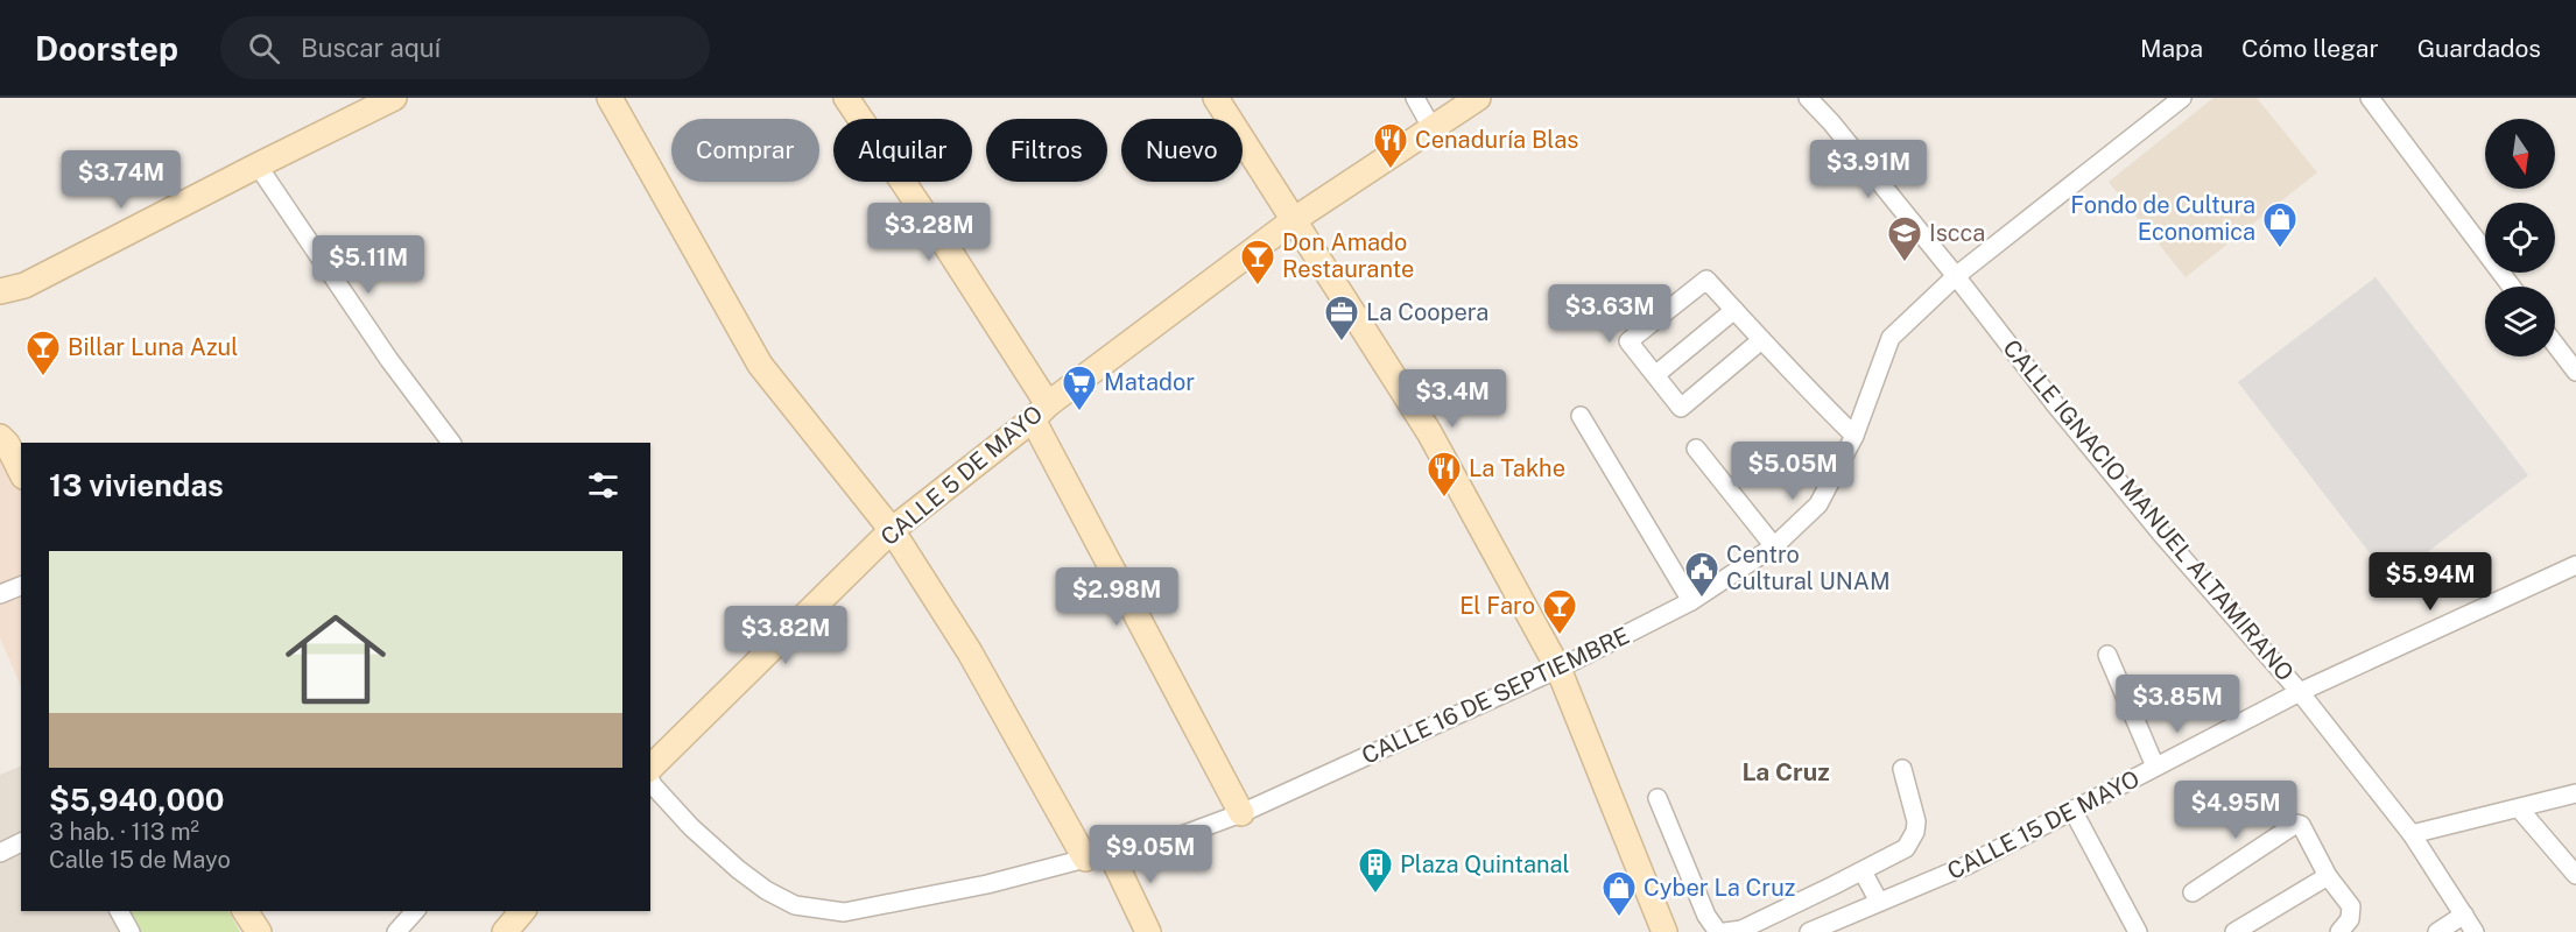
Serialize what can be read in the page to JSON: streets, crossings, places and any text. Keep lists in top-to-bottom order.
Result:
{
  "streets": {
    "street": [
      "CALLE 5 DE MAYO",
      "CALLE IGNACIO MANUEL ALTAMIRANO",
      "CALLE 16 DE SEPTIEMBRE",
      "CALLE 15 DE MAYO"
    ]
  },
  "crossings": [
    ["CALLE IGNACIO MANUEL ALTAMIRANO", "CALLE 16 DE SEPTIEMBRE"],
    ["CALLE IGNACIO MANUEL ALTAMIRANO", "CALLE 15 DE MAYO"]
  ],
  "districts": ["La Cruz"],
  "places": {
    "restaurant": ["Cenaduría Blas", "La Takhe"],
    "shop": ["Fondo de Cultura Economica", "Cyber La Cruz"],
    "school or university": ["Iscca"],
    "bar": ["Don Amado Restaurante", "Billar Luna Azul", "El Faro"],
    "office": ["La Coopera"],
    "supermarket": ["Matador"],
    "public building": ["Centro Cultural UNAM"],
    "building": ["Plaza Quintanal"]
  },
  "north": "bottom",
  "page": {
    "header": "Doorstep",
    "search": "Buscar aquí",
    "nav": ["Mapa", "Cómo llegar", "Guardados"],
    "chip": [
      "Comprar",
      "Alquilar",
      "Filtros",
      "Nuevo"
    ],
    "price": [
      "$3.91M",
      "$3.74M",
      "$3.28M",
      "$5.11M",
      "$3.63M",
      "$3.4M",
      "$5.05M",
      "$5.94M",
      "$2.98M",
      "$3.82M",
      "$3.85M",
      "$4.95M",
      "$9.05M"
    ],
    "heading": "13 viviendas",
    "list": [
      {
        "name": "$5,940,000",
        "note": "3 hab. · 113 m² · Calle 15 de Mayo"
      }
    ]
  }
}
